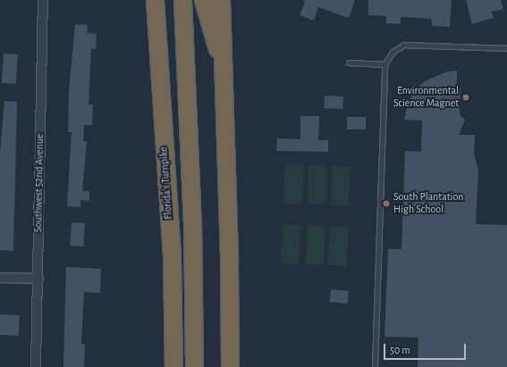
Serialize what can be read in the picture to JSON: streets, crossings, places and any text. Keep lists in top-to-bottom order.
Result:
{
  "streets": {
    "highway": ["Florida's Turnpike"],
    "street": ["Southwest 52nd Avenue"]
  },
  "places": ["Environmental Science Magnet", "South Plantation High School"],
  "scale_bar": "50 m"
}
